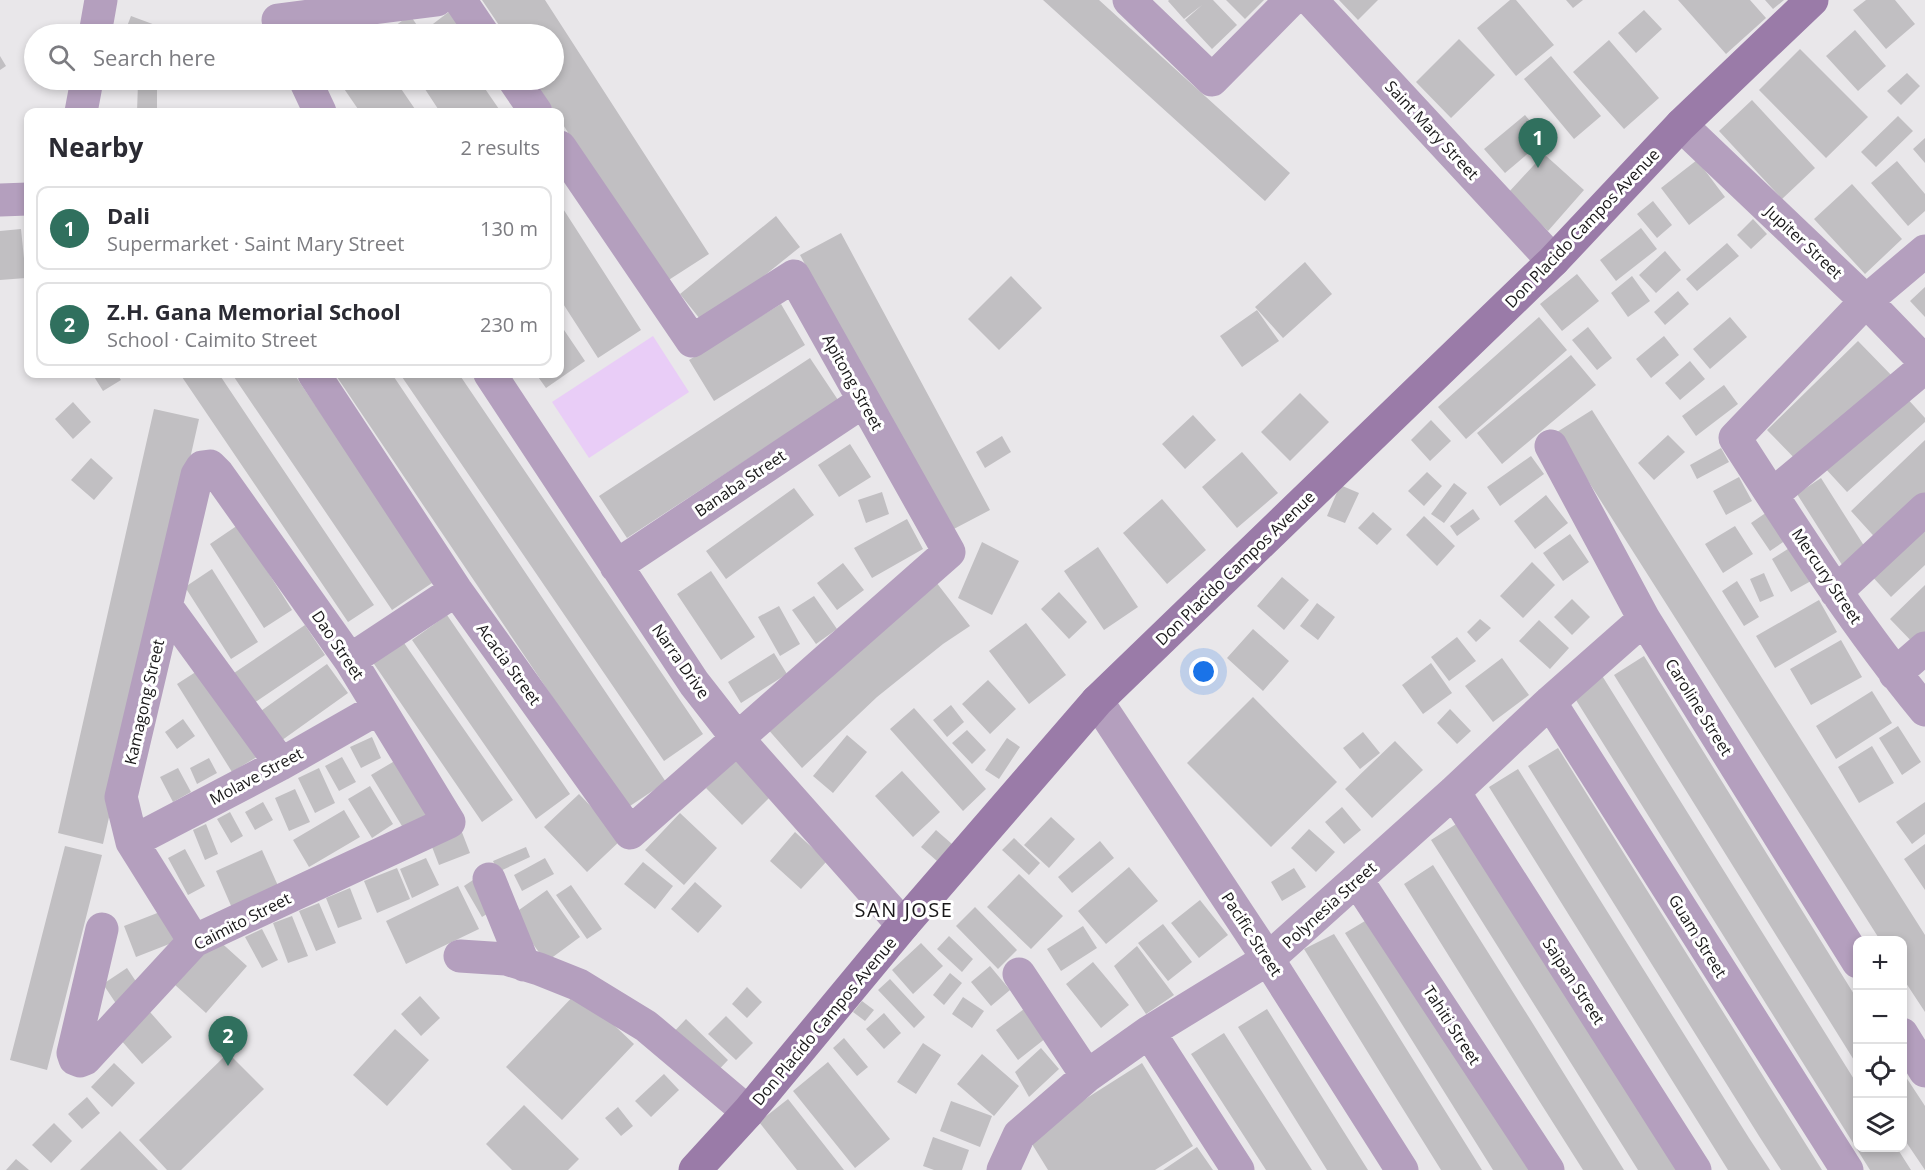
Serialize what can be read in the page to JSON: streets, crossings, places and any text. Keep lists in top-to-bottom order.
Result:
{
  "streets": {
    "main road": ["Don Placido Campos Avenue"],
    "street": [
      "Saint Mary Street",
      "Jupiter Street",
      "Apitong Street",
      "Banaba Street",
      "Mercury Street",
      "Dao Street",
      "Narra Drive",
      "Acacia Street",
      "Kamagong Street",
      "Caroline Street",
      "Molave Street",
      "Polynesia Street",
      "Caimito Street",
      "Pacific Street",
      "Guam Street",
      "Saipan Street",
      "Tahiti Street"
    ]
  },
  "crossings": [
    ["Saint Mary Street", "Don Placido Campos Avenue"],
    ["Don Placido Campos Avenue", "Jupiter Street"],
    ["Don Placido Campos Avenue", "Narra Drive"],
    ["Don Placido Campos Avenue", "Pacific Street"],
    ["Jupiter Street", "Mercury Street"],
    ["Apitong Street", "Banaba Street"],
    ["Apitong Street", "Narra Drive"],
    ["Apitong Street", "Acacia Street"],
    ["Banaba Street", "Narra Drive"],
    ["Dao Street", "Kamagong Street"],
    ["Dao Street", "Molave Street"],
    ["Dao Street", "Caimito Street"],
    ["Narra Drive", "Acacia Street"],
    ["Kamagong Street", "Molave Street"],
    ["Kamagong Street", "Caimito Street"],
    ["Caroline Street", "Polynesia Street"],
    ["Polynesia Street", "Pacific Street"],
    ["Polynesia Street", "Guam Street"],
    ["Polynesia Street", "Saipan Street"],
    ["Polynesia Street", "Tahiti Street"]
  ],
  "districts": ["SAN JOSE"],
  "page": {
    "search": "Search here",
    "heading": ["Nearby", "2 results"],
    "pins": ["1", "2"],
    "list": [
      {
        "mark": "1",
        "name": "Dali",
        "note": "Supermarket · Saint Mary Street",
        "value": "130 m"
      },
      {
        "mark": "2",
        "name": "Z.H. Gana Memorial School",
        "note": "School · Caimito Street",
        "value": "230 m"
      }
    ],
    "map_buttons": ["+", "−"]
  }
}
